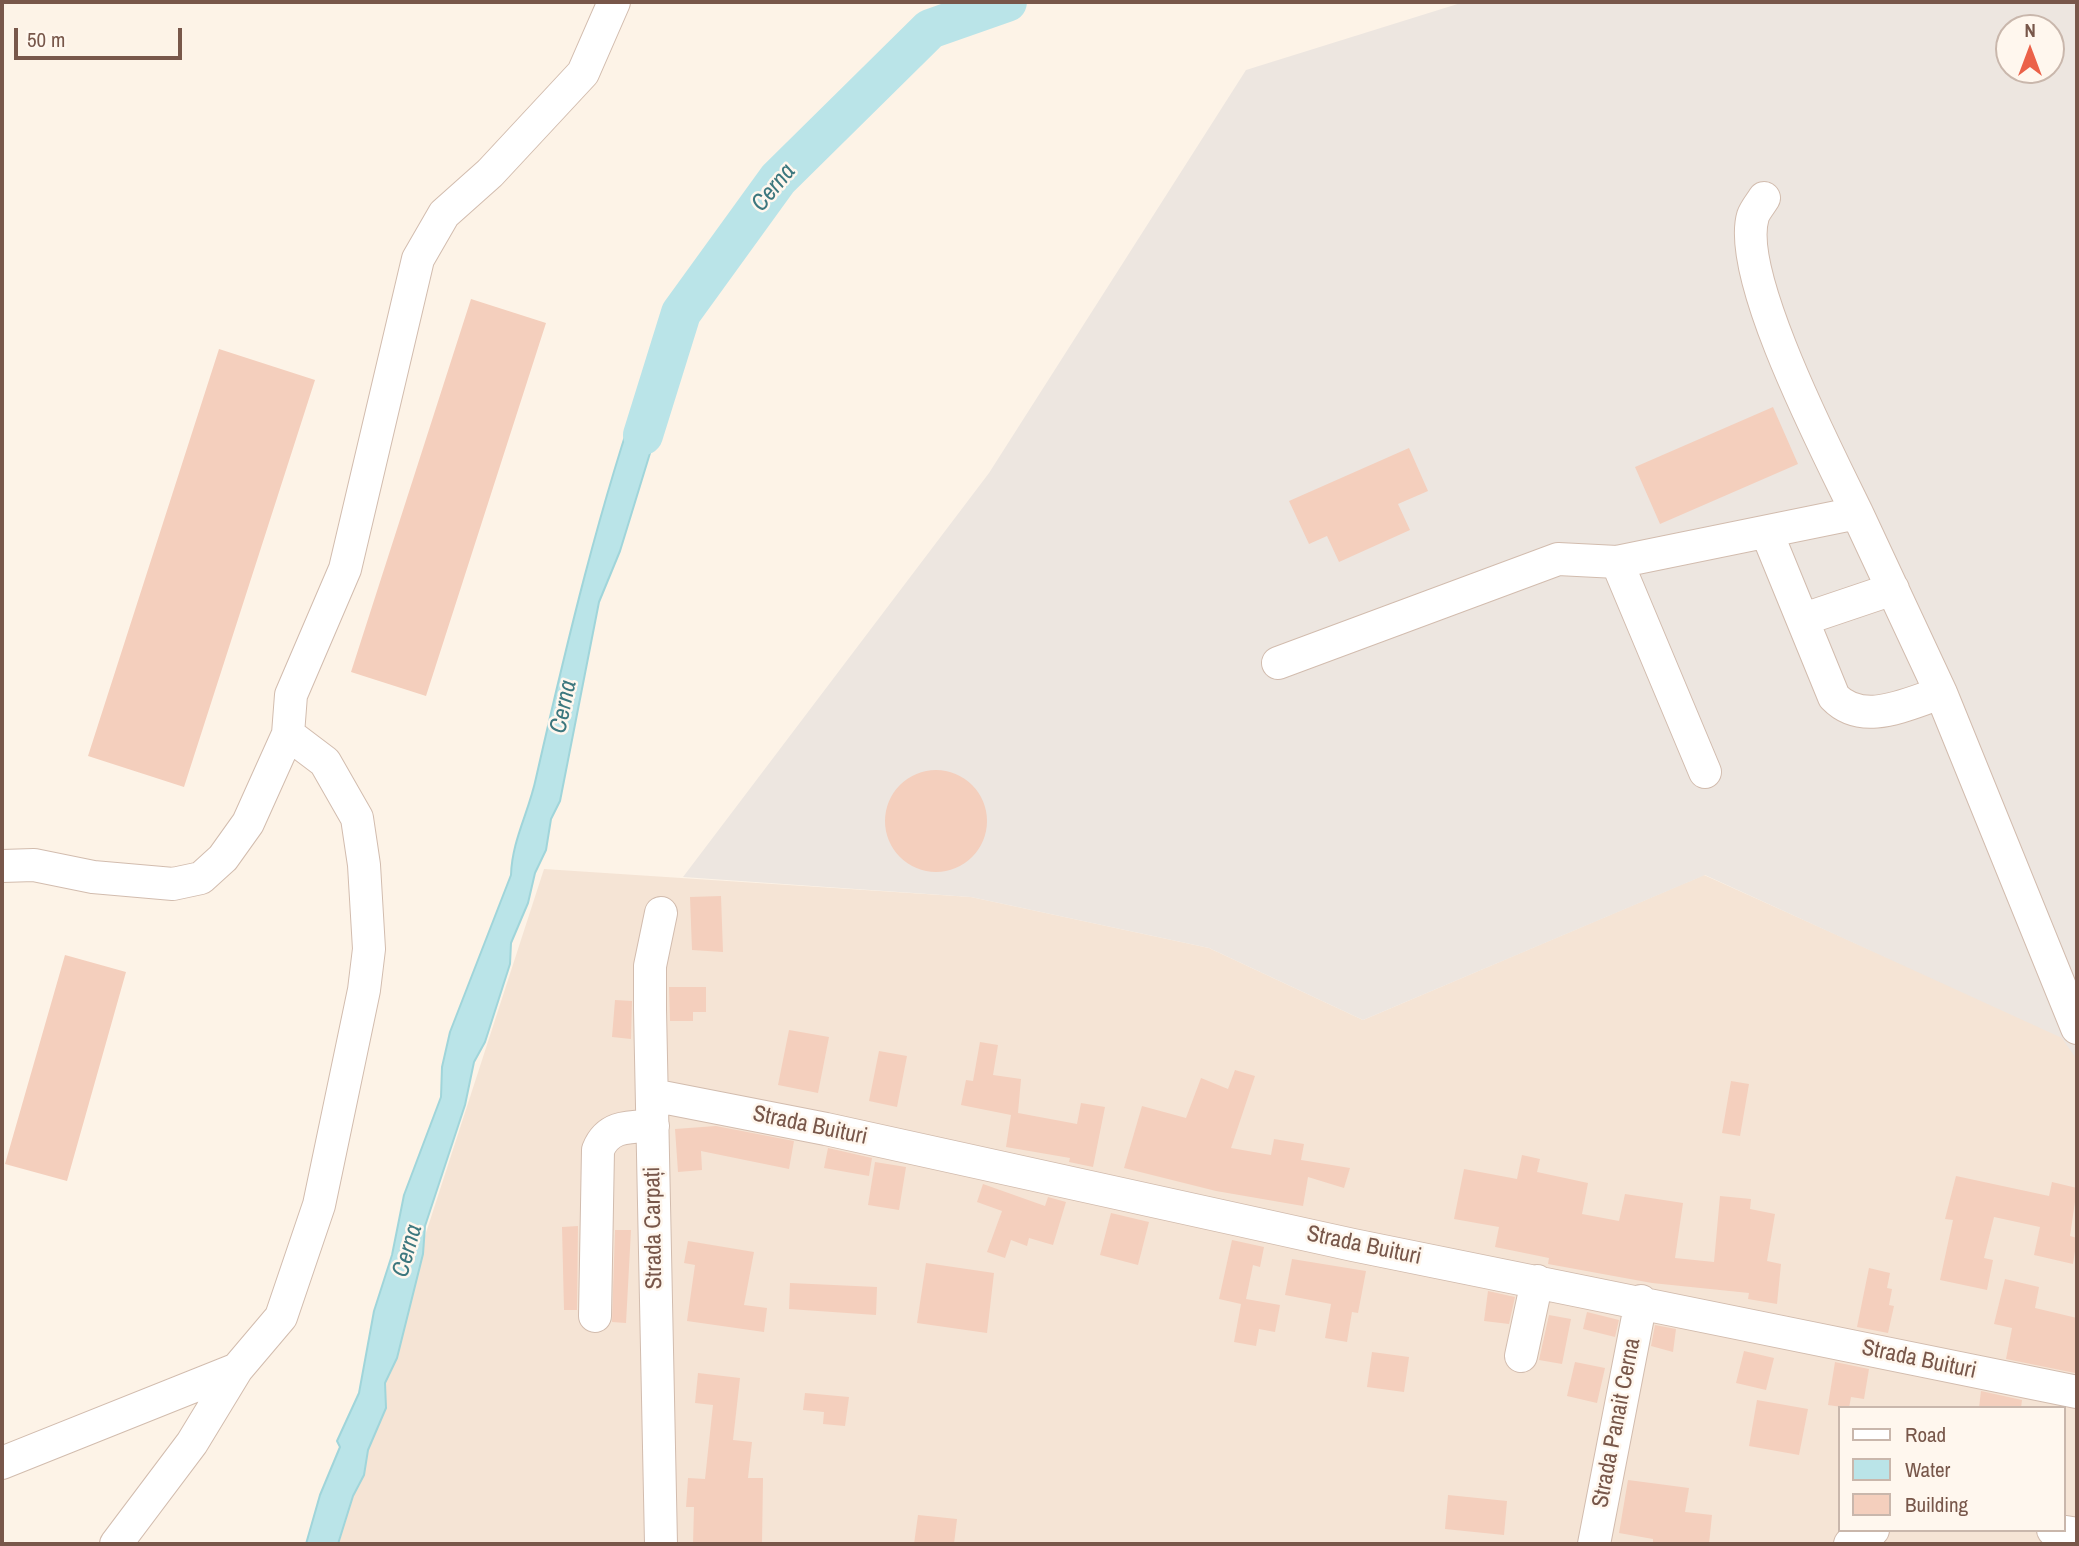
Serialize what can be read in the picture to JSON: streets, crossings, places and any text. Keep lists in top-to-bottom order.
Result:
{
  "streets": {
    "street": ["Strada Buituri", "Strada Carpați", "Strada Panait Cerna"]
  },
  "crossings": [
    ["Strada Buituri", "Strada Carpați"],
    ["Strada Buituri", "Strada Panait Cerna"]
  ],
  "water": ["Cerna"],
  "legend": ["Road", "Water", "Building"],
  "scale_bar": "50 m",
  "north": "top"
}
